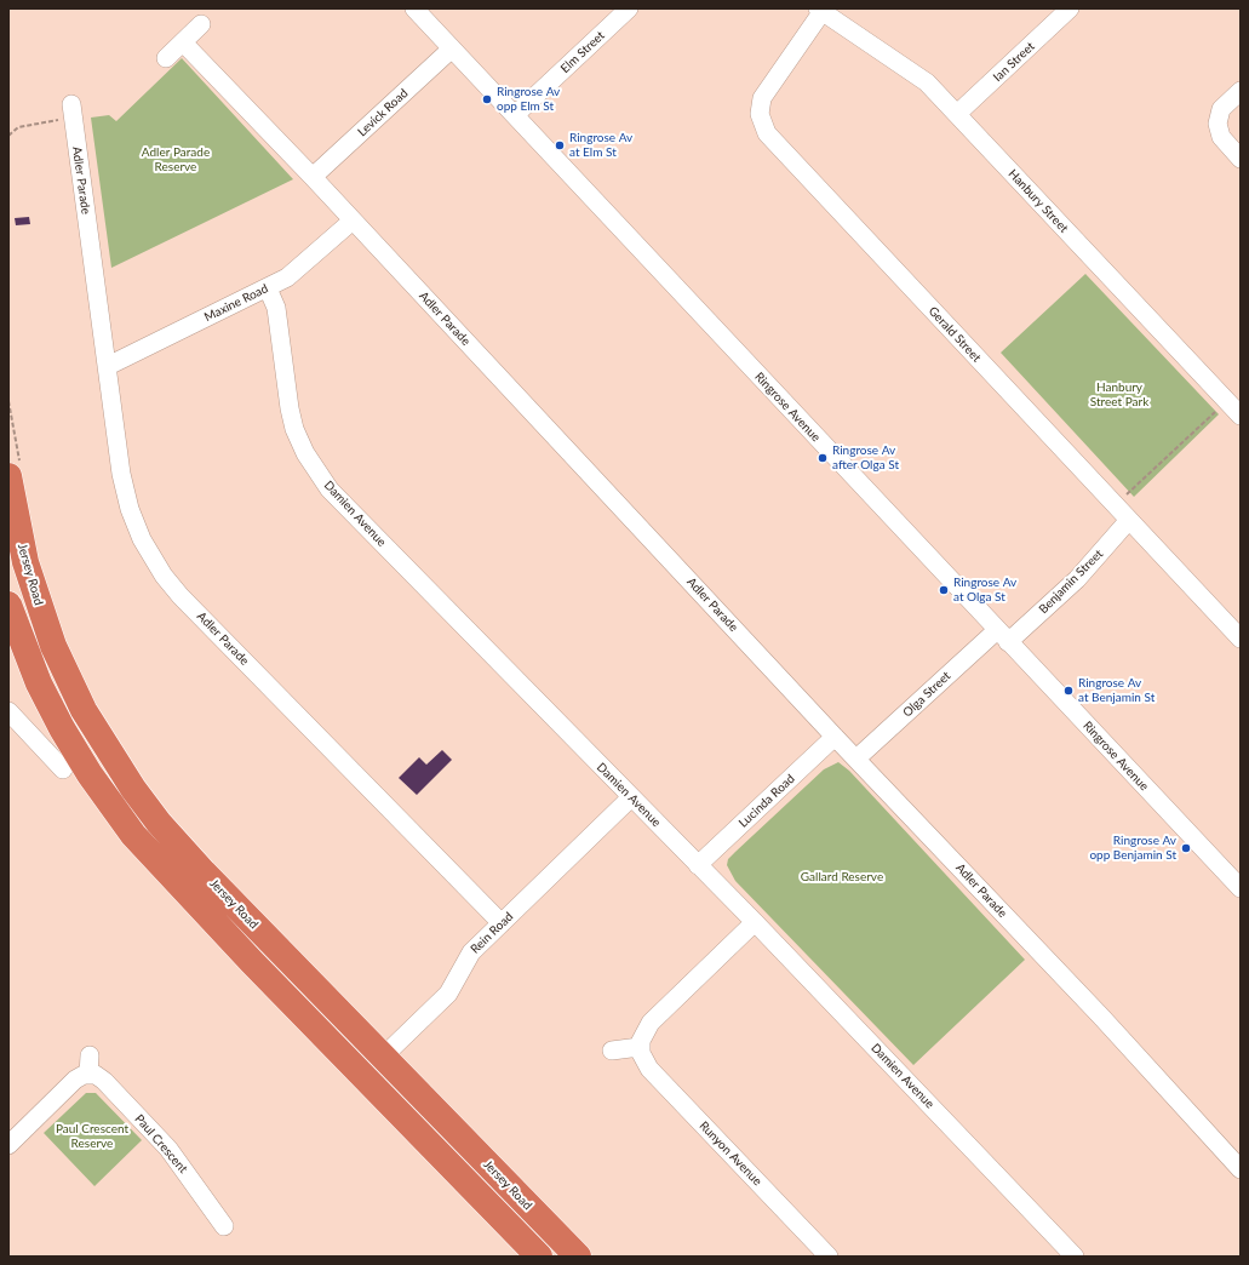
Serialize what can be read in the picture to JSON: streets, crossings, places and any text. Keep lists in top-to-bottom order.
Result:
{
  "streets": {
    "highway": ["Jersey Road"],
    "street": [
      "Elm Street",
      "Ian Street",
      "Levick Road",
      "Adler Parade",
      "Hanbury Street",
      "Maxine Road",
      "Gerald Street",
      "Ringrose Avenue",
      "Damien Avenue",
      "Benjamin Street",
      "Olga Street",
      "Lucinda Road",
      "Rein Road",
      "Paul Crescent",
      "Runyon Avenue"
    ]
  },
  "crossings": [
    ["Elm Street", "Ringrose Avenue"],
    ["Ian Street", "Hanbury Street"],
    ["Levick Road", "Adler Parade"],
    ["Levick Road", "Ringrose Avenue"],
    ["Adler Parade", "Maxine Road"],
    ["Adler Parade", "Olga Street"],
    ["Adler Parade", "Lucinda Road"],
    ["Adler Parade", "Rein Road"],
    ["Hanbury Street", "Gerald Street"],
    ["Maxine Road", "Damien Avenue"],
    ["Gerald Street", "Benjamin Street"],
    ["Ringrose Avenue", "Benjamin Street"],
    ["Ringrose Avenue", "Olga Street"],
    ["Damien Avenue", "Lucinda Road"],
    ["Damien Avenue", "Rein Road"],
    ["Jersey Road", "Rein Road"],
    ["Benjamin Street", "Olga Street"]
  ],
  "parks": [
    "Adler Parade Reserve",
    "Hanbury Street Park",
    "Gallard Reserve",
    "Paul Crescent Reserve"
  ],
  "places": [
    "Ringrose Av opp Elm St",
    "Ringrose Av at Elm St",
    "Ringrose Av after Olga St",
    "Ringrose Av at Olga St",
    "Ringrose Av at Benjamin St",
    "Ringrose Av opp Benjamin St"
  ]
}
